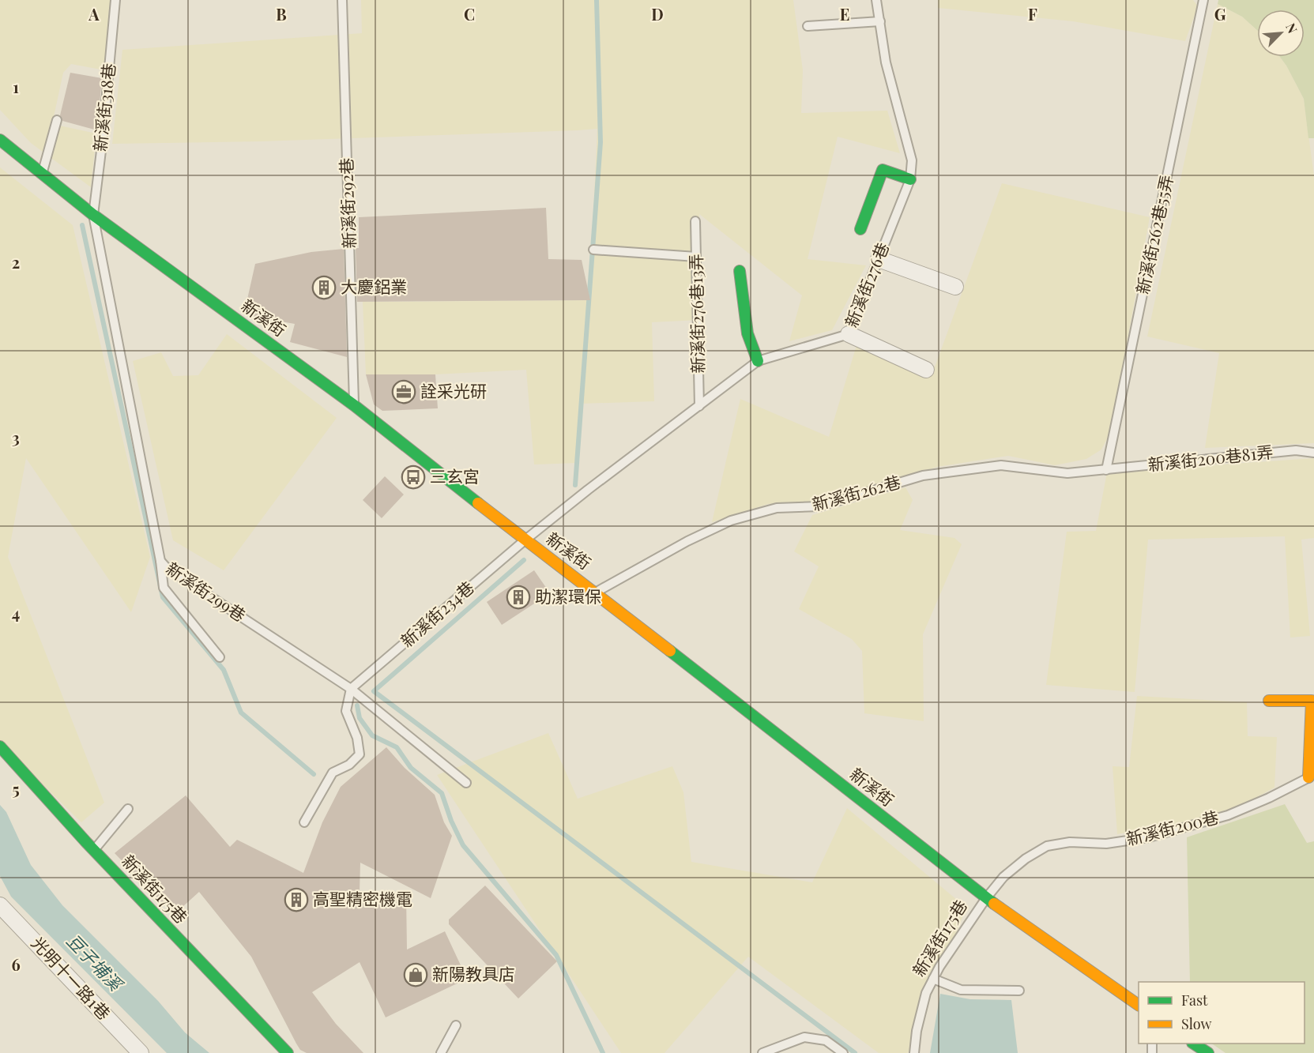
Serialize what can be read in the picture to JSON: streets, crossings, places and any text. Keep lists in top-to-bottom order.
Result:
{
  "streets": {
    "street": ["新溪街", "新溪街175巷", "光明十一路1巷"],
    "lane": [
      "新溪街318巷",
      "新溪街292巷",
      "新溪街262巷55弄",
      "新溪街276巷",
      "新溪街276巷13弄",
      "新溪街200巷81弄",
      "新溪街262巷",
      "新溪街299巷",
      "新溪街234巷",
      "新溪街200巷"
    ]
  },
  "crossings": [
    ["新溪街318巷", "新溪街"],
    ["新溪街318巷", "新溪街299巷"],
    ["新溪街292巷", "新溪街"],
    ["新溪街262巷55弄", "新溪街200巷81弄"],
    ["新溪街262巷55弄", "新溪街262巷"],
    ["新溪街276巷", "新溪街276巷13弄"],
    ["新溪街276巷", "新溪街"],
    ["新溪街276巷", "新溪街234巷"],
    ["新溪街", "新溪街262巷"],
    ["新溪街", "新溪街299巷"],
    ["新溪街", "新溪街234巷"],
    ["新溪街", "新溪街200巷"],
    ["新溪街", "新溪街175巷"],
    ["新溪街200巷81弄", "新溪街262巷"],
    ["新溪街299巷", "新溪街234巷"],
    ["新溪街200巷", "新溪街175巷"]
  ],
  "water": ["豆子埔溪"],
  "places": {
    "building": ["大慶鋁業", "助潔環保", "高聖精密機電"],
    "office": ["詮采光研"],
    "bus stop": ["三玄宮"],
    "shop": ["新陽教具店"]
  },
  "legend": ["Fast", "Slow"],
  "north": "top right",
  "grid": {
    "columns": [
      "A",
      "B",
      "C",
      "D",
      "E",
      "F",
      "G"
    ],
    "rows": [
      "1",
      "2",
      "3",
      "4",
      "5",
      "6"
    ]
  }
}
